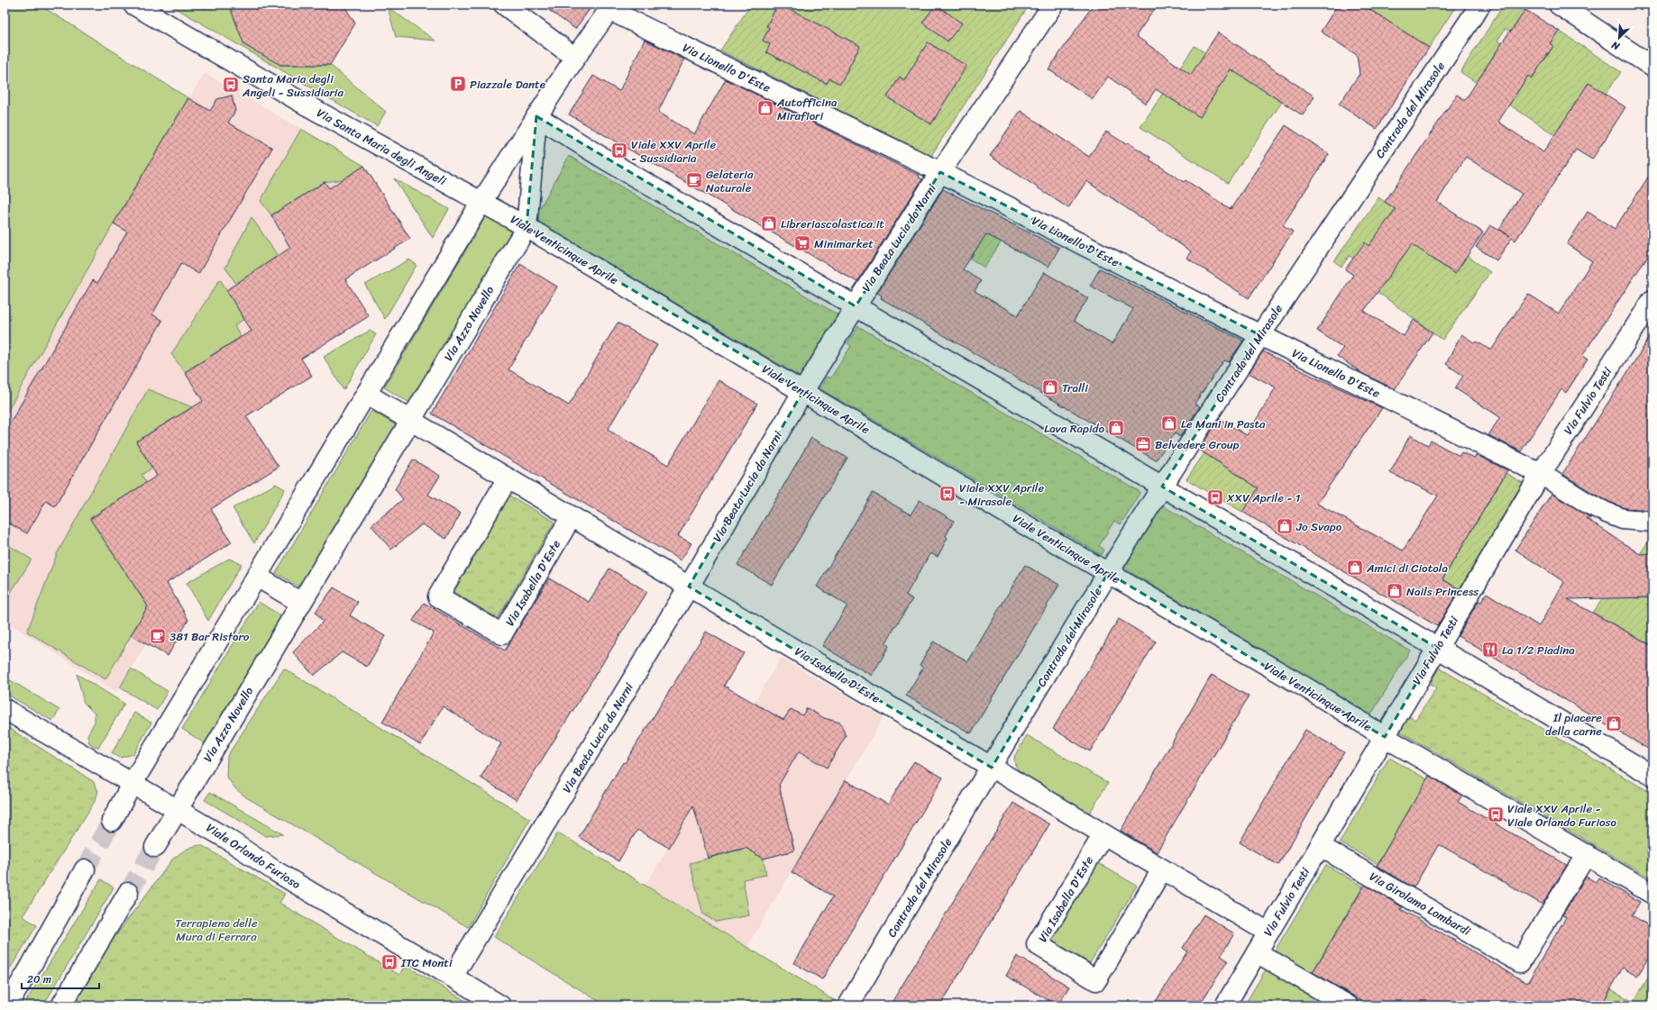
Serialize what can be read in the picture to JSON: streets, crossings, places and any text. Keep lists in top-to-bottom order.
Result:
{
  "streets": {
    "street": [
      "Via Lionello D'Este",
      "Contrada del Mirasole",
      "Via Santa Maria degli Angeli",
      "Via Beata Lucia da Narni",
      "Viale Venticinque Aprile",
      "Via Azzo Novello",
      "Via Fulvio Testi",
      "Via Isabella D'Este",
      "Viale Orlando Furioso",
      "Via Girolamo Lombardi"
    ]
  },
  "crossings": [
    ["Via Lionello D'Este", "Contrada del Mirasole"],
    ["Via Lionello D'Este", "Via Beata Lucia da Narni"],
    ["Via Lionello D'Este", "Via Fulvio Testi"],
    ["Contrada del Mirasole", "Viale Venticinque Aprile"],
    ["Contrada del Mirasole", "Via Isabella D'Este"],
    ["Via Santa Maria degli Angeli", "Viale Venticinque Aprile"],
    ["Via Beata Lucia da Narni", "Viale Venticinque Aprile"],
    ["Via Beata Lucia da Narni", "Via Isabella D'Este"],
    ["Via Beata Lucia da Narni", "Viale Orlando Furioso"],
    ["Viale Venticinque Aprile", "Via Azzo Novello"],
    ["Viale Venticinque Aprile", "Via Fulvio Testi"],
    ["Viale Venticinque Aprile", "Via Girolamo Lombardi"],
    ["Via Azzo Novello", "Via Isabella D'Este"],
    ["Via Azzo Novello", "Viale Orlando Furioso"],
    ["Via Fulvio Testi", "Via Isabella D'Este"],
    ["Via Fulvio Testi", "Via Girolamo Lombardi"]
  ],
  "parks": ["Terrapieno delle Mura di Ferrara"],
  "places": {
    "parking": ["Piazzale Dante"],
    "bus stop": [
      "Santa Maria degli Angeli - Sussidiaria",
      "Viale XXV Aprile - Sussidiaria",
      "Viale XXV Aprile - Mirasole",
      "XXV Aprile - 1",
      "Viale XXV Aprile - Viale Orlando Furioso",
      "ITC Monti"
    ],
    "shop": [
      "Autofficina Mirafiori",
      "Libreriascolastica.it",
      "Tralli",
      "Le Mani in Pasta",
      "Lava Rapido",
      "Jo Svapo",
      "Amici di Ciotola",
      "Nails Princess",
      "Il piacere della carne"
    ],
    "cafe": ["Gelateria Naturale", "381 Bar Ristoro"],
    "supermarket": ["Minimarket"],
    "office": ["Belvedere Group"],
    "restaurant": ["La 1/2 Piadina"]
  },
  "scale_bar": "20 m",
  "north": "bottom left"
}
